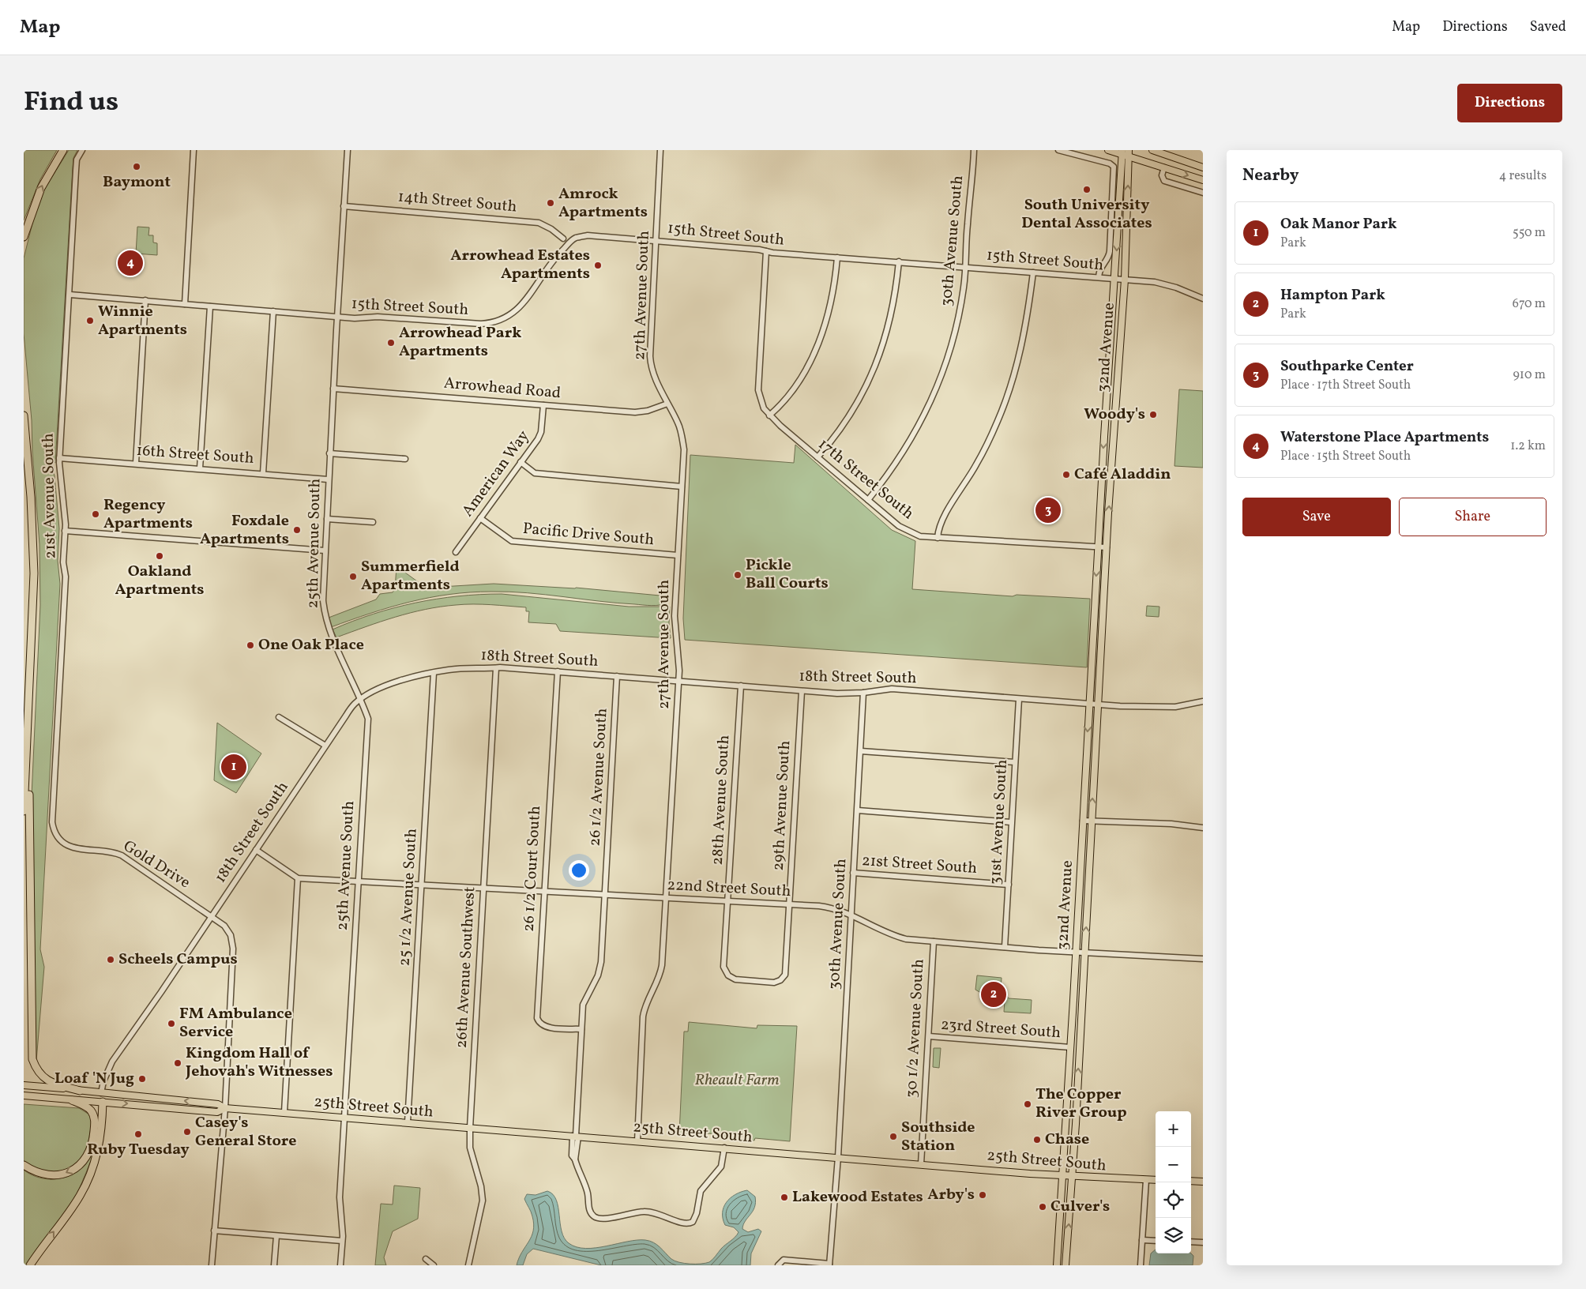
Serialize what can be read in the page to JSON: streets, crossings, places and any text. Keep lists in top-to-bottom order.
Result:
{
  "streets": {
    "main road": ["32nd Avenue", "18th Street South", "25th Street South"],
    "street": [
      "14th Street South",
      "15th Street South",
      "30th Avenue South",
      "27th Avenue South",
      "Arrowhead Road",
      "16th Street South",
      "American Way",
      "17th Street South",
      "21st Avenue South",
      "Pacific Drive South",
      "25th Avenue South",
      "26 1/2 Avenue South",
      "28th Avenue South",
      "29th Avenue South",
      "31st Avenue South",
      "Gold Drive",
      "21st Street South",
      "26 1/2 Court South",
      "22nd Street South",
      "25 1/2 Avenue South",
      "26th Avenue Southwest",
      "30 1/2 Avenue South",
      "23rd Street South"
    ]
  },
  "crossings": [
    ["14th Street South", "25th Avenue South"],
    ["15th Street South", "30th Avenue South"],
    ["15th Street South", "27th Avenue South"],
    ["15th Street South", "32nd Avenue"],
    ["15th Street South", "21st Avenue South"],
    ["15th Street South", "25th Avenue South"],
    ["30th Avenue South", "17th Street South"],
    ["30th Avenue South", "18th Street South"],
    ["30th Avenue South", "21st Street South"],
    ["30th Avenue South", "22nd Street South"],
    ["30th Avenue South", "25th Street South"],
    ["27th Avenue South", "Arrowhead Road"],
    ["27th Avenue South", "Pacific Drive South"],
    ["27th Avenue South", "18th Street South"],
    ["27th Avenue South", "22nd Street South"],
    ["27th Avenue South", "25th Street South"],
    ["32nd Avenue", "17th Street South"],
    ["32nd Avenue", "18th Street South"],
    ["32nd Avenue", "22nd Street South"],
    ["32nd Avenue", "23rd Street South"],
    ["32nd Avenue", "25th Street South"],
    ["Arrowhead Road", "American Way"],
    ["Arrowhead Road", "25th Avenue South"],
    ["16th Street South", "21st Avenue South"],
    ["16th Street South", "25th Avenue South"],
    ["American Way", "Pacific Drive South"],
    ["21st Avenue South", "Gold Drive"],
    ["25th Avenue South", "18th Street South"],
    ["25th Avenue South", "22nd Street South"],
    ["25th Avenue South", "25th Street South"],
    ["18th Street South", "26 1/2 Avenue South"],
    ["18th Street South", "28th Avenue South"],
    ["18th Street South", "29th Avenue South"],
    ["18th Street South", "31st Avenue South"],
    ["18th Street South", "Gold Drive"],
    ["18th Street South", "26 1/2 Court South"],
    ["18th Street South", "25 1/2 Avenue South"],
    ["18th Street South", "26th Avenue Southwest"],
    ["18th Street South", "25th Street South"],
    ["26 1/2 Avenue South", "26 1/2 Court South"],
    ["26 1/2 Avenue South", "22nd Street South"],
    ["26 1/2 Avenue South", "25th Street South"],
    ["28th Avenue South", "29th Avenue South"],
    ["28th Avenue South", "22nd Street South"],
    ["29th Avenue South", "22nd Street South"],
    ["31st Avenue South", "21st Street South"],
    ["31st Avenue South", "22nd Street South"],
    ["Gold Drive", "25th Street South"],
    ["26 1/2 Court South", "22nd Street South"],
    ["22nd Street South", "25 1/2 Avenue South"],
    ["22nd Street South", "26th Avenue Southwest"],
    ["22nd Street South", "30 1/2 Avenue South"],
    ["25 1/2 Avenue South", "25th Street South"],
    ["26th Avenue Southwest", "25th Street South"],
    ["30 1/2 Avenue South", "23rd Street South"],
    ["30 1/2 Avenue South", "25th Street South"]
  ],
  "parks": ["Rheault Farm"],
  "places": [
    "Baymont",
    "South University Dental Associates",
    "Amrock Apartments",
    "Arrowhead Estates Apartments",
    "Winnie Apartments",
    "Arrowhead Park Apartments",
    "Woody's",
    "Café Aladdin",
    "Regency Apartments",
    "Foxdale Apartments",
    "Oakland Apartments",
    "Pickle Ball Courts",
    "Summerfield Apartments",
    "One Oak Place",
    "Scheels Campus",
    "FM Ambulance Service",
    "Kingdom Hall of Jehovah's Witnesses",
    "Loaf 'N Jug",
    "The Copper River Group",
    "Casey's General Store",
    "Ruby Tuesday",
    "Southside Station",
    "Chase",
    "Arby's",
    "Lakewood Estates",
    "Culver's"
  ],
  "page": {
    "header": "Map",
    "nav": ["Map", "Directions", "Saved"],
    "title": "Find us",
    "buttons": [
      "Directions",
      ["Save", "Share"]
    ],
    "heading": ["Nearby", "4 results"],
    "list": [
      {
        "mark": "1",
        "name": "Oak Manor Park",
        "note": "Park",
        "value": "550 m"
      },
      {
        "mark": "2",
        "name": "Hampton Park",
        "note": "Park",
        "value": "670 m"
      },
      {
        "mark": "3",
        "name": "Southparke Center",
        "note": "Place · 17th Street South",
        "value": "910 m"
      },
      {
        "mark": "4",
        "name": "Waterstone Place Apartments",
        "note": "Place · 15th Street South",
        "value": "1.2 km"
      }
    ],
    "pins": [
      "4",
      "3",
      "1",
      "2"
    ],
    "map_buttons": ["+", "−"]
  }
}
